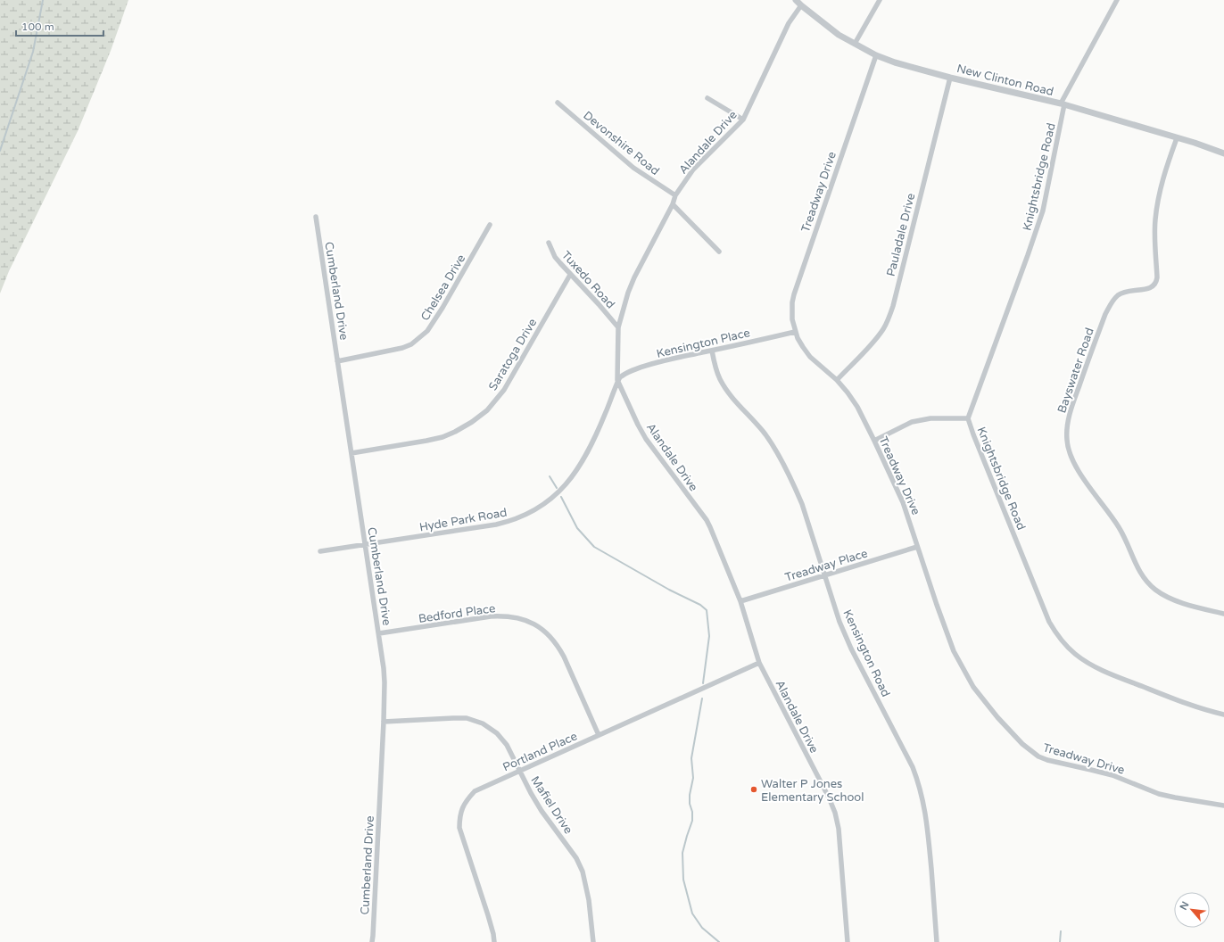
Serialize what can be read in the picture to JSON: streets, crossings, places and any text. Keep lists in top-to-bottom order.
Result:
{
  "streets": {
    "street": [
      "New Clinton Road",
      "Alandale Drive",
      "Devonshire Road",
      "Knightsbridge Road",
      "Treadway Drive",
      "Pauladale Drive",
      "Tuxedo Road",
      "Chelsea Drive",
      "Cumberland Drive",
      "Kensington Place",
      "Saratoga Drive",
      "Bayswater Road",
      "Hyde Park Road",
      "Treadway Place",
      "Bedford Place",
      "Kensington Road",
      "Portland Place",
      "Mafiel Drive"
    ]
  },
  "crossings": [
    ["New Clinton Road", "Alandale Drive"],
    ["New Clinton Road", "Knightsbridge Road"],
    ["New Clinton Road", "Treadway Drive"],
    ["New Clinton Road", "Pauladale Drive"],
    ["New Clinton Road", "Bayswater Road"],
    ["Alandale Drive", "Devonshire Road"],
    ["Alandale Drive", "Tuxedo Road"],
    ["Alandale Drive", "Kensington Place"],
    ["Alandale Drive", "Hyde Park Road"],
    ["Alandale Drive", "Treadway Place"],
    ["Alandale Drive", "Portland Place"],
    ["Treadway Drive", "Pauladale Drive"],
    ["Treadway Drive", "Kensington Place"],
    ["Treadway Drive", "Treadway Place"],
    ["Tuxedo Road", "Saratoga Drive"],
    ["Chelsea Drive", "Cumberland Drive"],
    ["Cumberland Drive", "Saratoga Drive"],
    ["Cumberland Drive", "Hyde Park Road"],
    ["Cumberland Drive", "Bedford Place"],
    ["Cumberland Drive", "Mafiel Drive"],
    ["Kensington Place", "Hyde Park Road"],
    ["Kensington Place", "Kensington Road"],
    ["Treadway Place", "Kensington Road"],
    ["Bedford Place", "Portland Place"],
    ["Portland Place", "Mafiel Drive"]
  ],
  "places": ["Walter P Jones Elementary School"],
  "scale_bar": "100 m",
  "north": "top left"
}
